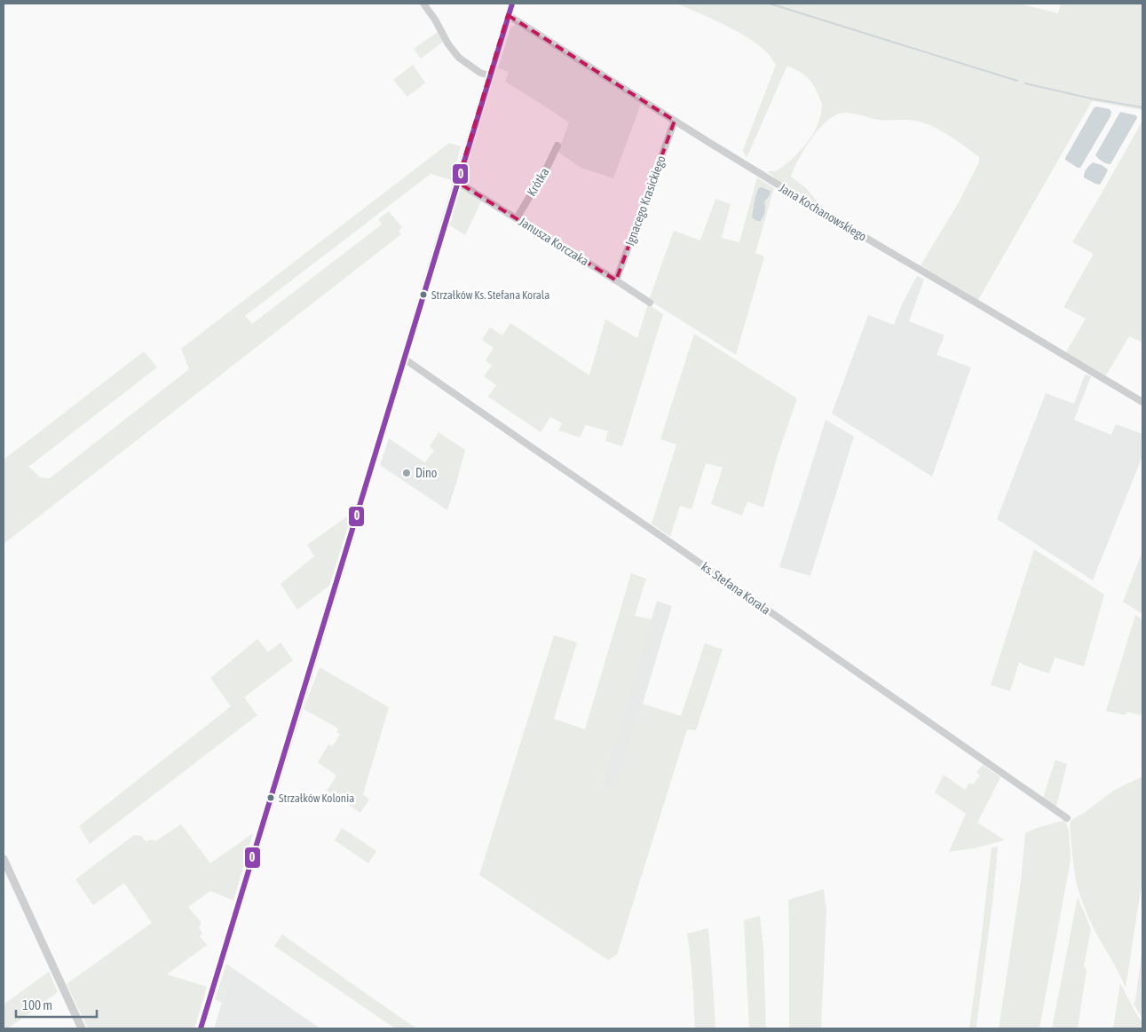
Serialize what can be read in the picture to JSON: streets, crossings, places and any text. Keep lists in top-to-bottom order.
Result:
{
  "streets": {
    "street": [
      "Krótka",
      "Ignacego Krasickiego",
      "Jana Kochanowskiego",
      "Janusza Korczaka",
      "ks. Stefana Korala"
    ]
  },
  "crossings": [
    ["Krótka", "Janusza Korczaka"],
    ["Ignacego Krasickiego", "Jana Kochanowskiego"],
    ["Ignacego Krasickiego", "Janusza Korczaka"]
  ],
  "places": ["Strzałków Ks. Stefana Korala", "Dino", "Strzałków Kolonia"],
  "lines": ["transit line 0"],
  "scale_bar": "100 m"
}
